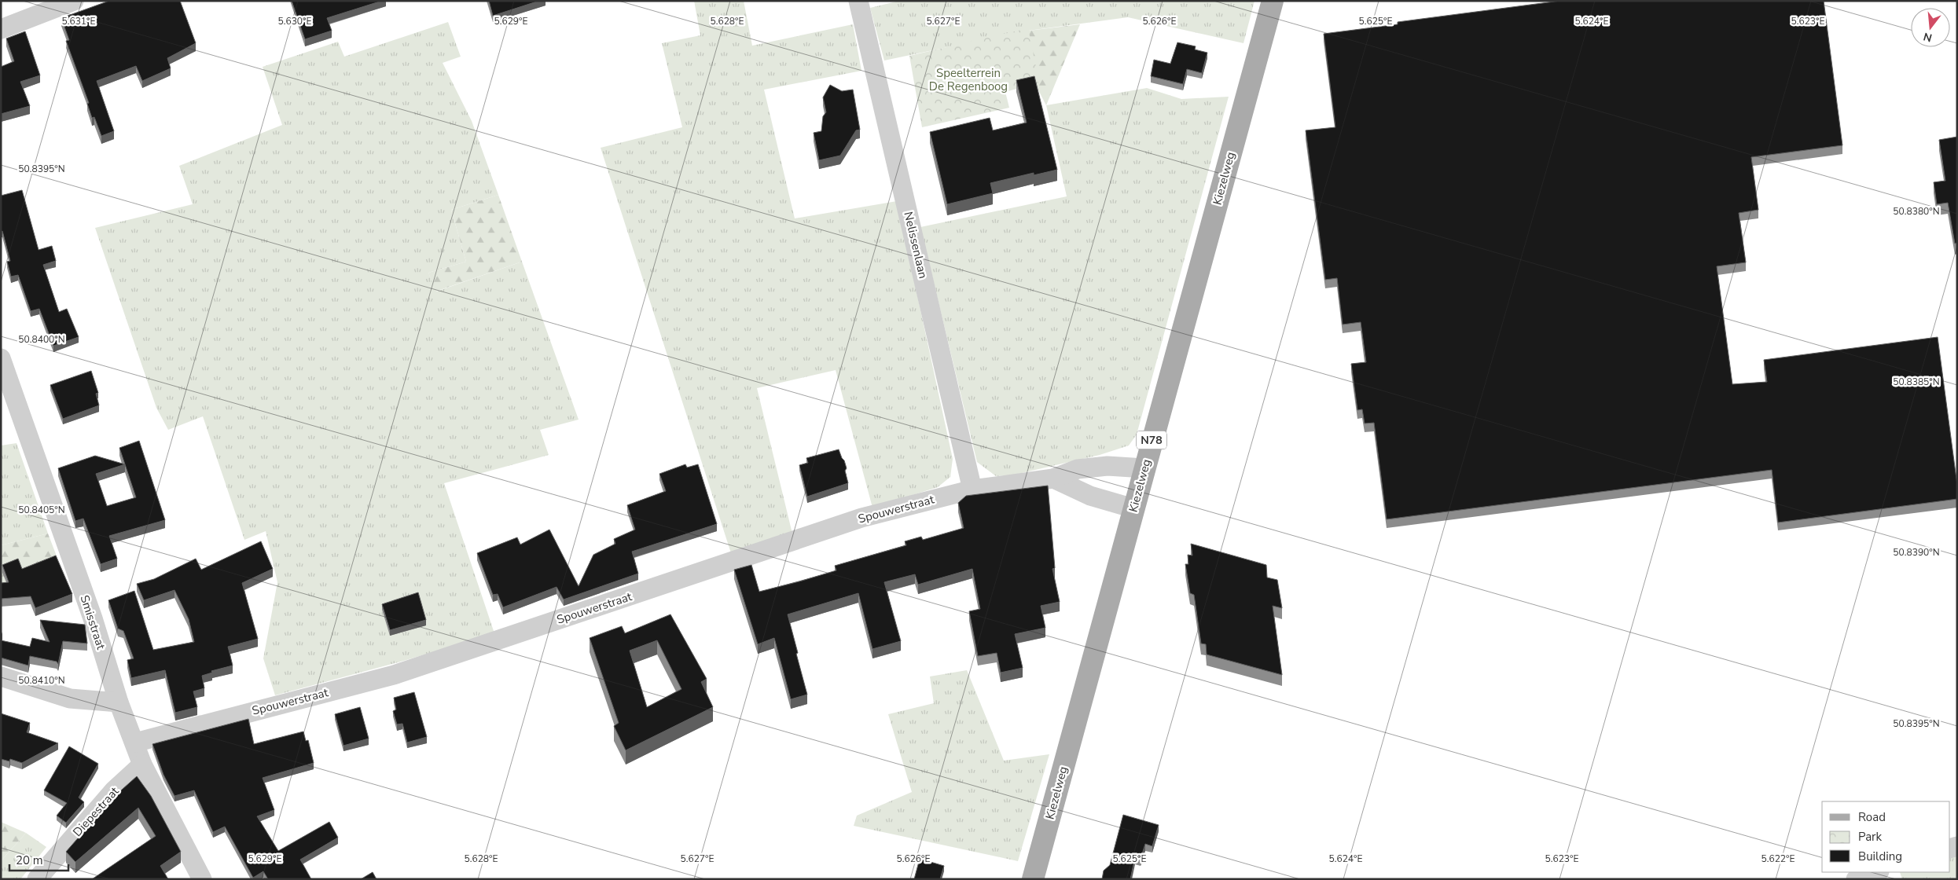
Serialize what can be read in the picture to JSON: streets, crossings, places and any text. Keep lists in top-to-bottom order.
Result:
{
  "streets": {
    "main road": ["Kiezelweg", "N78"],
    "street": [
      "Nelissenlaan",
      "Spouwerstraat",
      "Smisstraat",
      "Diepestraat"
    ]
  },
  "crossings": [
    ["Kiezelweg", "Spouwerstraat"],
    ["Nelissenlaan", "Spouwerstraat"],
    ["Spouwerstraat", "Smisstraat"],
    ["Smisstraat", "Diepestraat"]
  ],
  "parks": ["Speelterrein De Regenboog"],
  "legend": ["Road", "Park", "Building"],
  "scale_bar": "20 m",
  "north": "bottom",
  "coordinates": [
    "5.631°E",
    "5.630°E",
    "5.629°E",
    "5.628°E",
    "5.627°E",
    "5.626°E",
    "5.625°E",
    "5.624°E",
    "5.623°E",
    "50.8395°N",
    "50.8380°N",
    "50.8400°N",
    "50.8385°N",
    "50.8405°N",
    "50.8390°N",
    "50.8410°N",
    "5.622°E"
  ]
}
